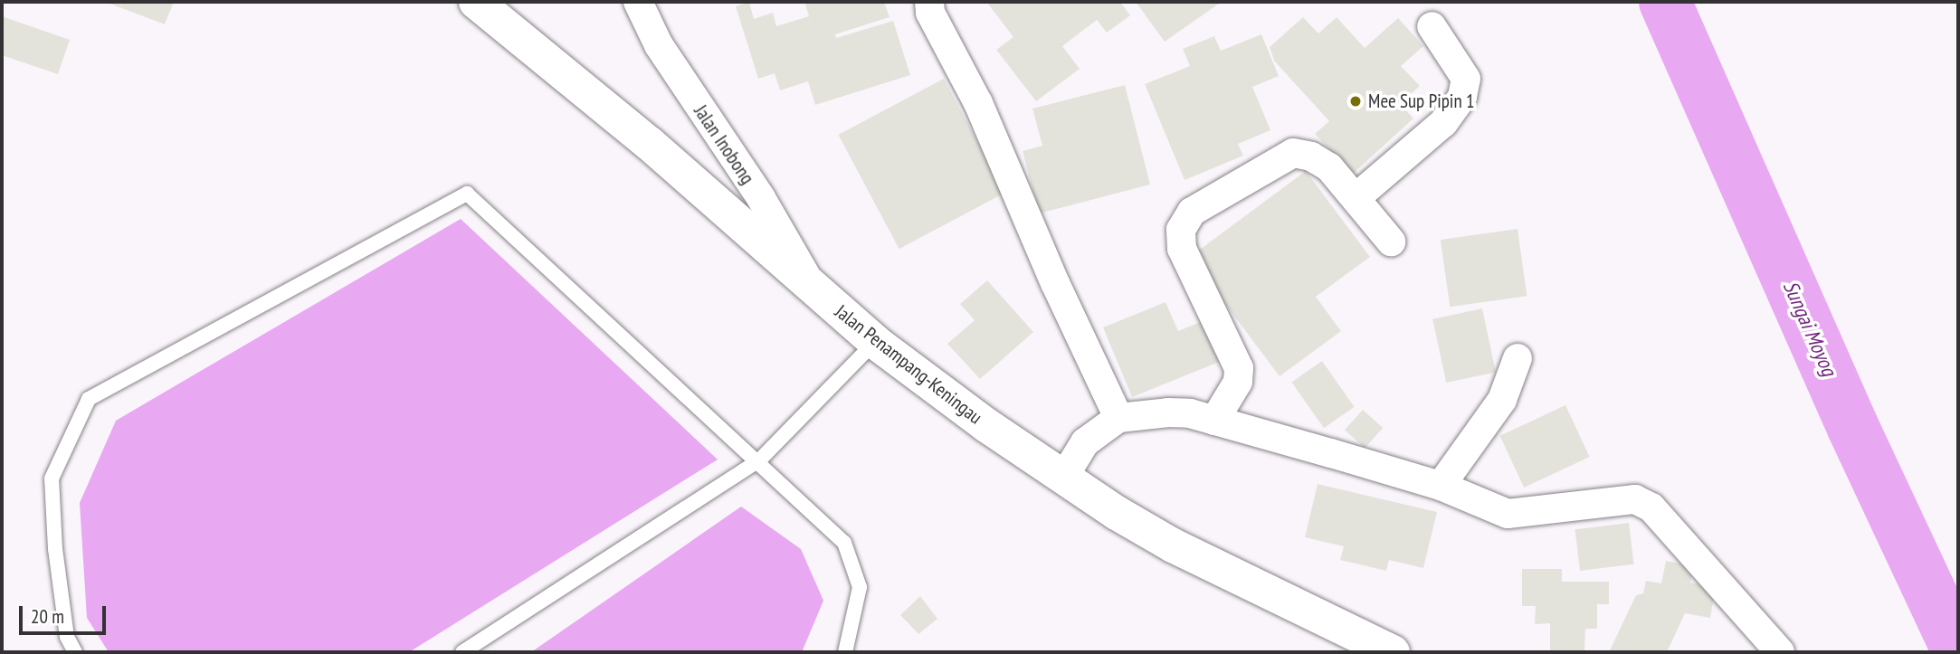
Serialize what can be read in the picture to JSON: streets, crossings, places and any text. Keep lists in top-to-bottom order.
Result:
{
  "streets": {
    "main road": ["Jalan Penampang-Keningau"],
    "street": ["Jalan Inobong"]
  },
  "crossings": [
    ["Jalan Inobong", "Jalan Penampang-Keningau"]
  ],
  "water": ["Sungai Moyog"],
  "places": ["Mee Sup Pipin 1"],
  "scale_bar": "20 m"
}
